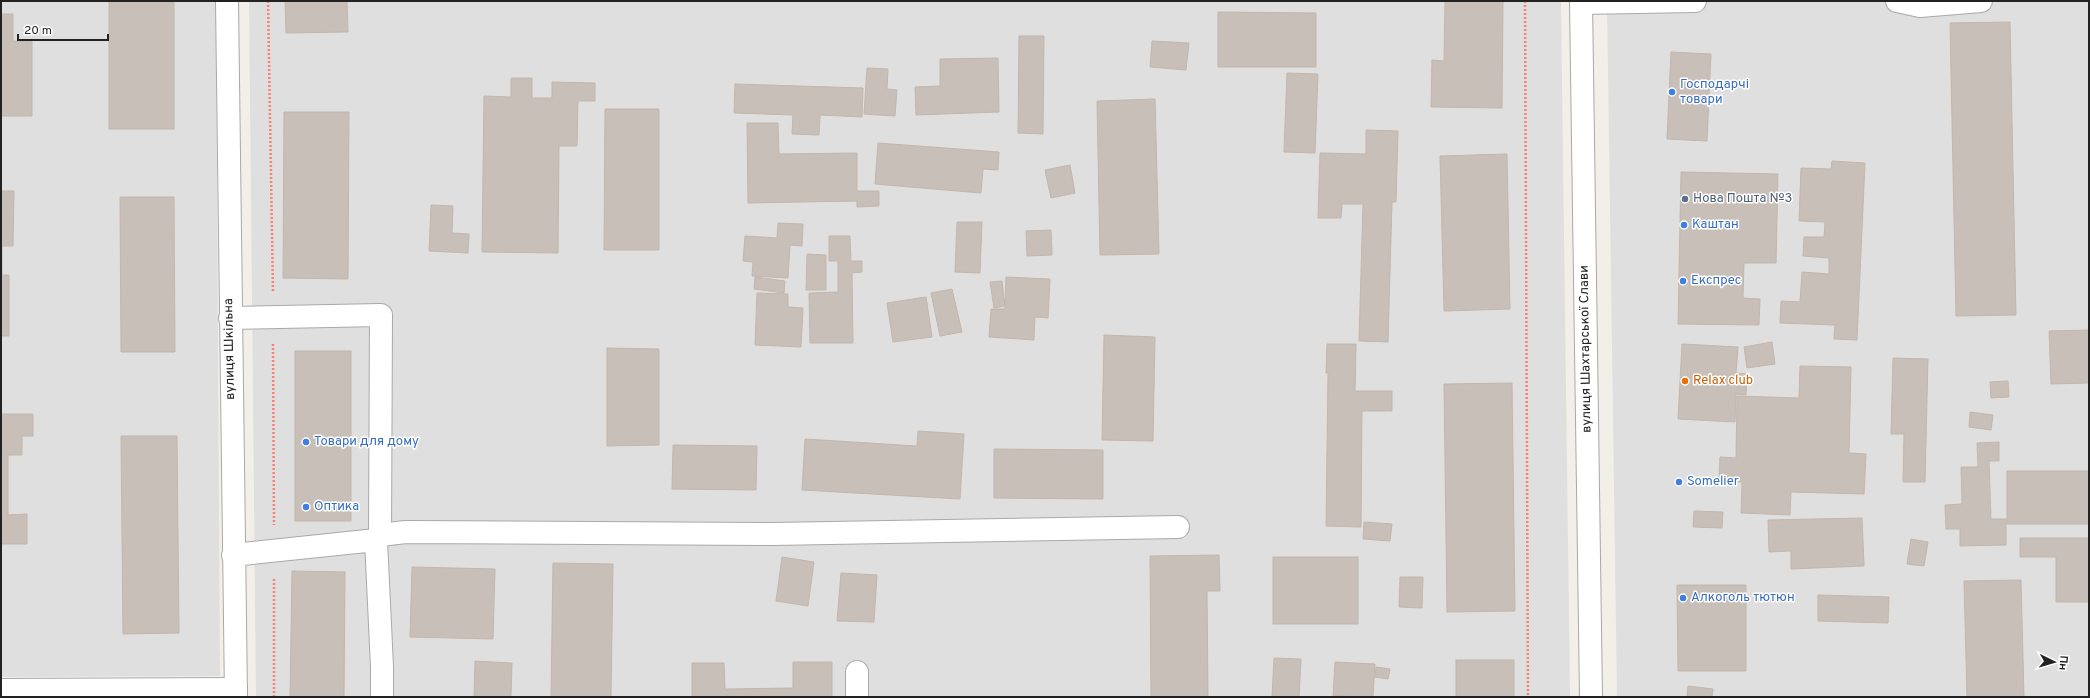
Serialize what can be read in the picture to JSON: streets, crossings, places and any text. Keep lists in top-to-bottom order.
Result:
{
  "streets": {
    "street": ["вулиця Шкільна", "вулиця Шахтарської Слави"]
  },
  "places": [
    "Господарчі товари",
    "Нова Пошта №3",
    "Каштан",
    "Експрес",
    "Relax club",
    "Товари для дому",
    "Somelier",
    "Оптика",
    "Алкоголь тютюн"
  ],
  "scale_bar": "20 m",
  "north": "right"
}
